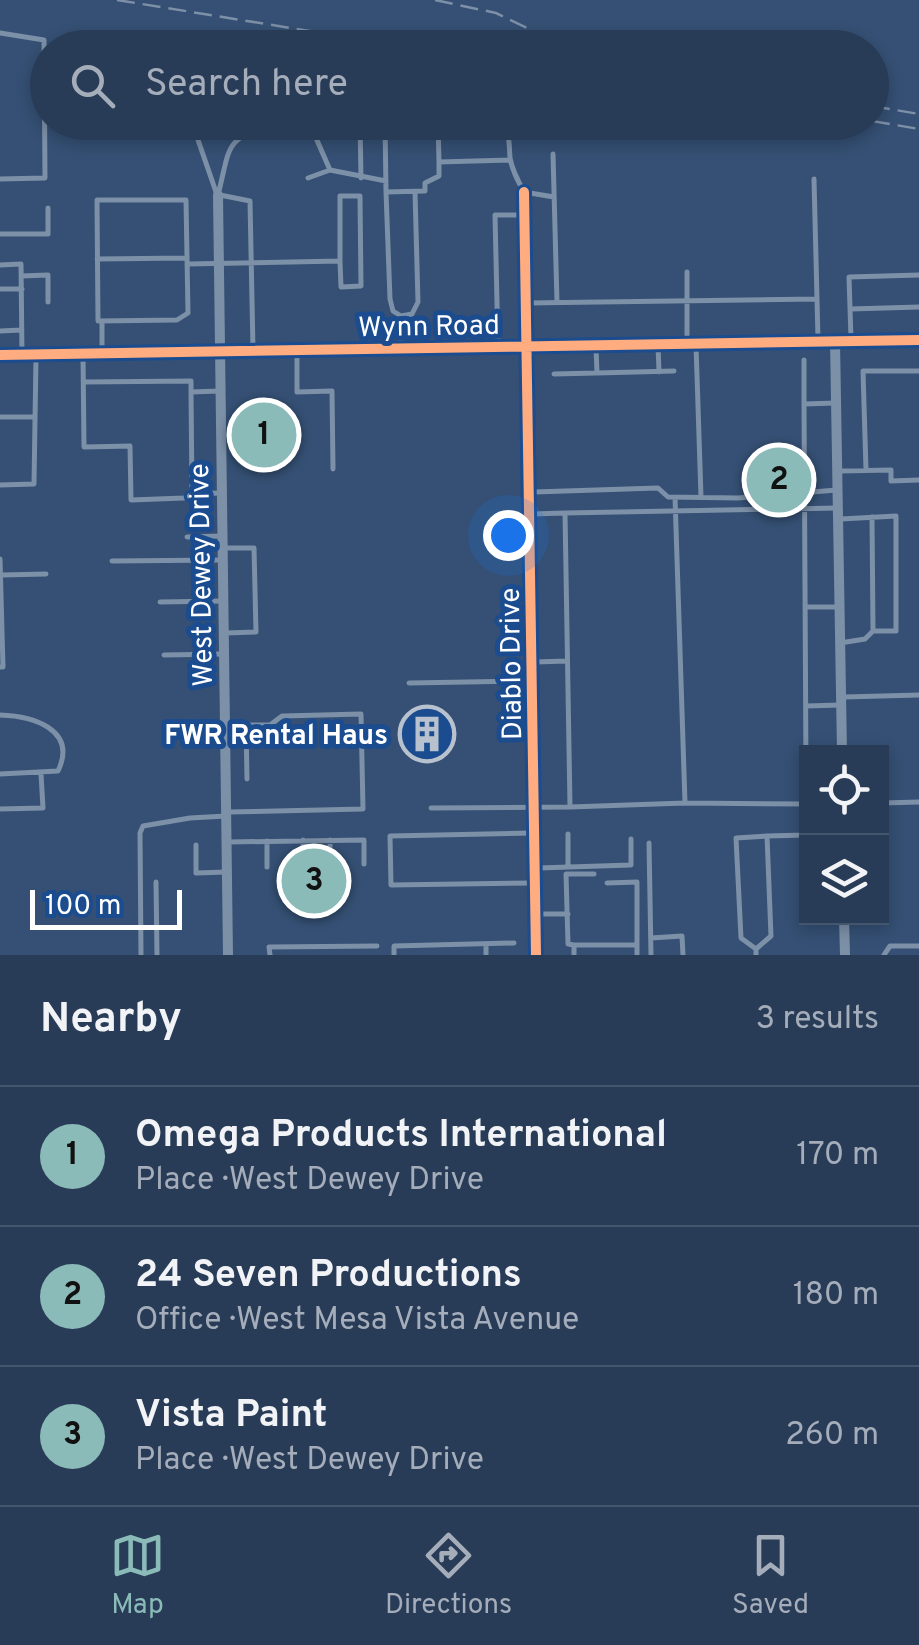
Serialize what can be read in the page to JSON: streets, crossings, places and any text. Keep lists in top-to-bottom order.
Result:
{
  "streets": {
    "street": ["Wynn Road", "West Dewey Drive", "Diablo Drive"]
  },
  "crossings": [
    ["Wynn Road", "West Dewey Drive"],
    ["Wynn Road", "Diablo Drive"]
  ],
  "places": {
    "building": ["FWR Rental Haus"]
  },
  "scale_bar": "100 m",
  "page": {
    "search": "Search here",
    "pins": ["1", "2", "3"],
    "scale": "100 m",
    "heading": ["Nearby", "3 results"],
    "list": [
      {
        "mark": "1",
        "name": "Omega Products International",
        "note": "Place · West Dewey Drive",
        "value": "170 m"
      },
      {
        "mark": "2",
        "name": "24 Seven Productions",
        "note": "Office · West Mesa Vista Avenue",
        "value": "180 m"
      },
      {
        "mark": "3",
        "name": "Vista Paint",
        "note": "Place · West Dewey Drive",
        "value": "260 m"
      }
    ],
    "nav": ["Map", "Directions", "Saved"]
  }
}
